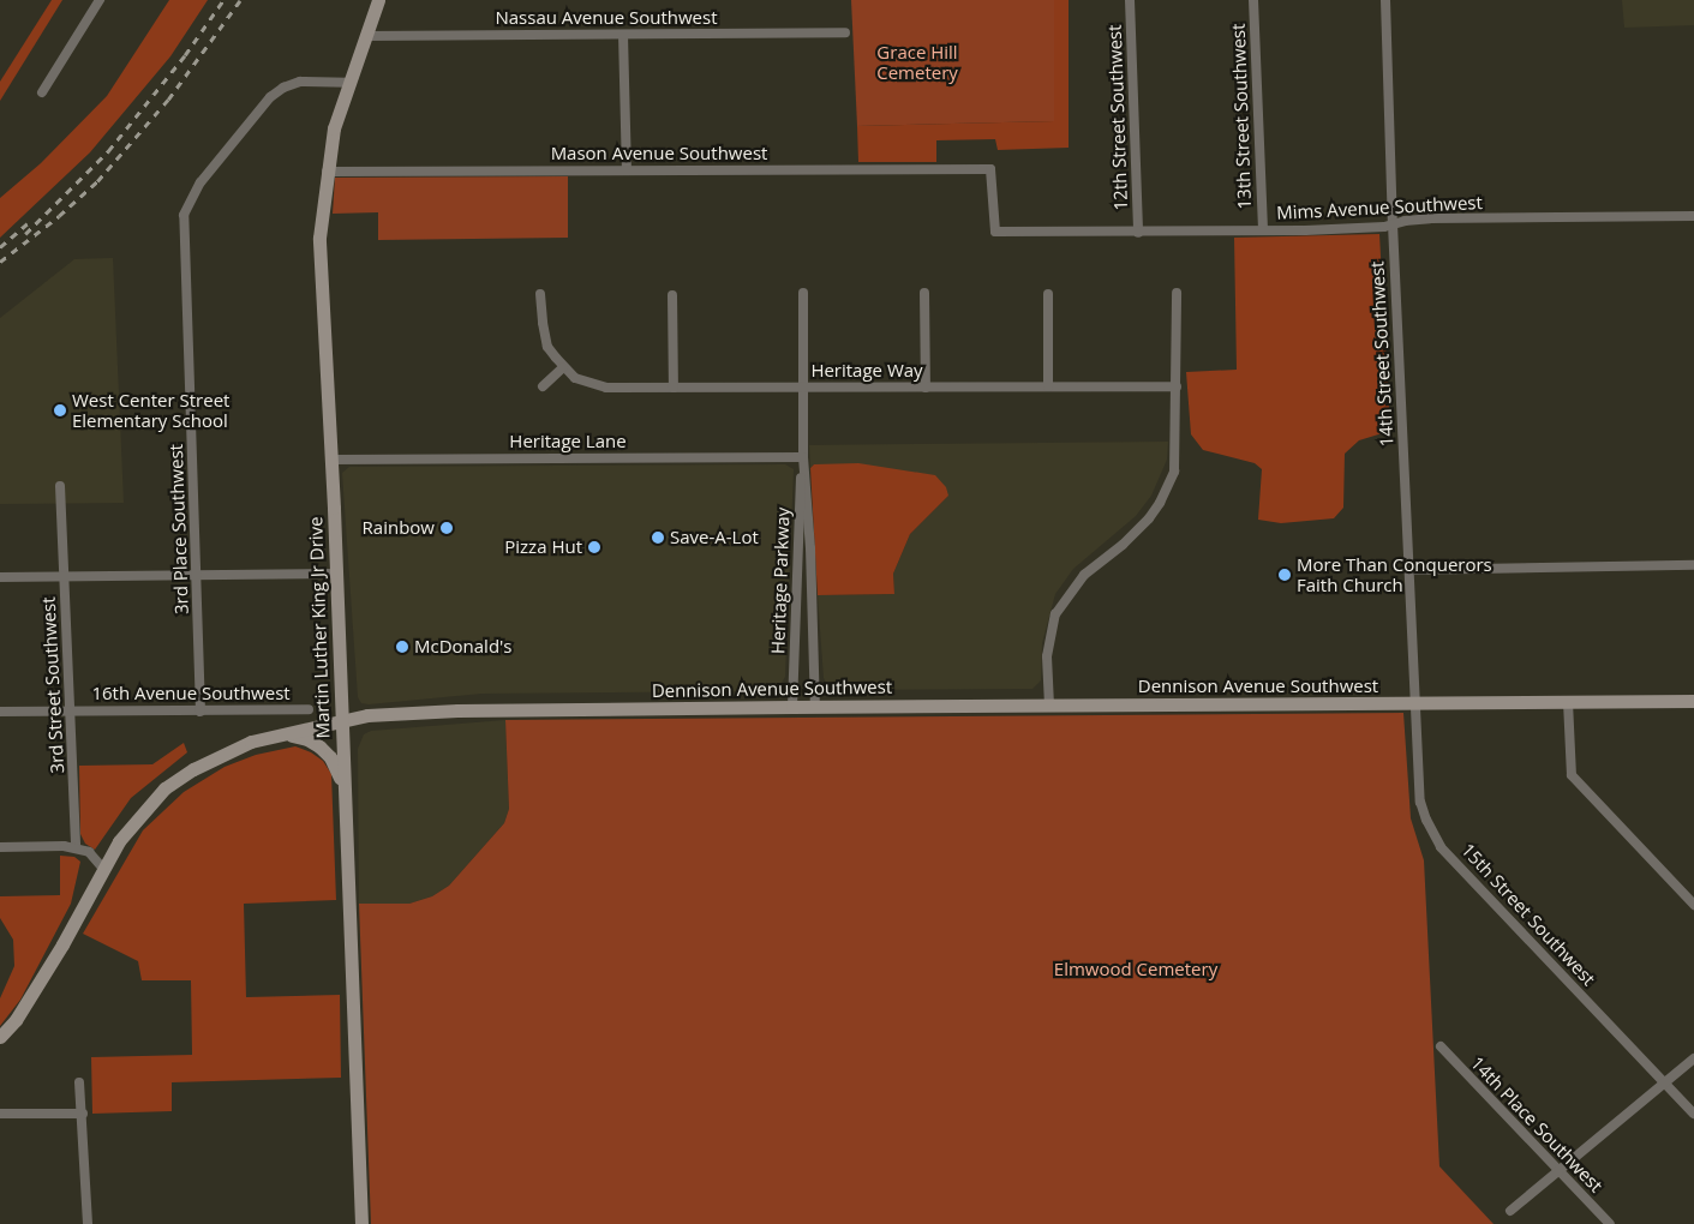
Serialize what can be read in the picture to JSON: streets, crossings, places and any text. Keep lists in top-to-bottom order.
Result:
{
  "streets": {
    "main road": ["Martin Luther King Jr Drive", "Dennison Avenue Southwest"],
    "street": [
      "Nassau Avenue Southwest",
      "13th Street Southwest",
      "12th Street Southwest",
      "Mason Avenue Southwest",
      "Mims Avenue Southwest",
      "14th Street Southwest",
      "Heritage Way",
      "Heritage Lane",
      "3rd Place Southwest",
      "Heritage Parkway",
      "3rd Street Southwest",
      "16th Avenue Southwest",
      "15th Street Southwest",
      "14th Place Southwest"
    ]
  },
  "crossings": [
    ["Nassau Avenue Southwest", "Martin Luther King Jr Drive"],
    ["13th Street Southwest", "Mims Avenue Southwest"],
    ["12th Street Southwest", "Mims Avenue Southwest"],
    ["Mason Avenue Southwest", "Mims Avenue Southwest"],
    ["Mason Avenue Southwest", "Martin Luther King Jr Drive"],
    ["Mims Avenue Southwest", "14th Street Southwest"],
    ["14th Street Southwest", "Dennison Avenue Southwest"],
    ["14th Street Southwest", "15th Street Southwest"],
    ["Heritage Way", "Heritage Parkway"],
    ["Heritage Lane", "Heritage Parkway"],
    ["Heritage Lane", "Martin Luther King Jr Drive"],
    ["3rd Place Southwest", "Martin Luther King Jr Drive"],
    ["3rd Place Southwest", "16th Avenue Southwest"],
    ["Heritage Parkway", "Dennison Avenue Southwest"],
    ["Martin Luther King Jr Drive", "Dennison Avenue Southwest"],
    ["3rd Street Southwest", "16th Avenue Southwest"],
    ["Dennison Avenue Southwest", "15th Street Southwest"]
  ],
  "parks": ["Grace Hill Cemetery", "Elmwood Cemetery"],
  "places": [
    "West Center Street Elementary School",
    "Rainbow",
    "Save-A-Lot",
    "Pizza Hut",
    "More Than Conquerors Faith Church",
    "McDonald's"
  ]
}
